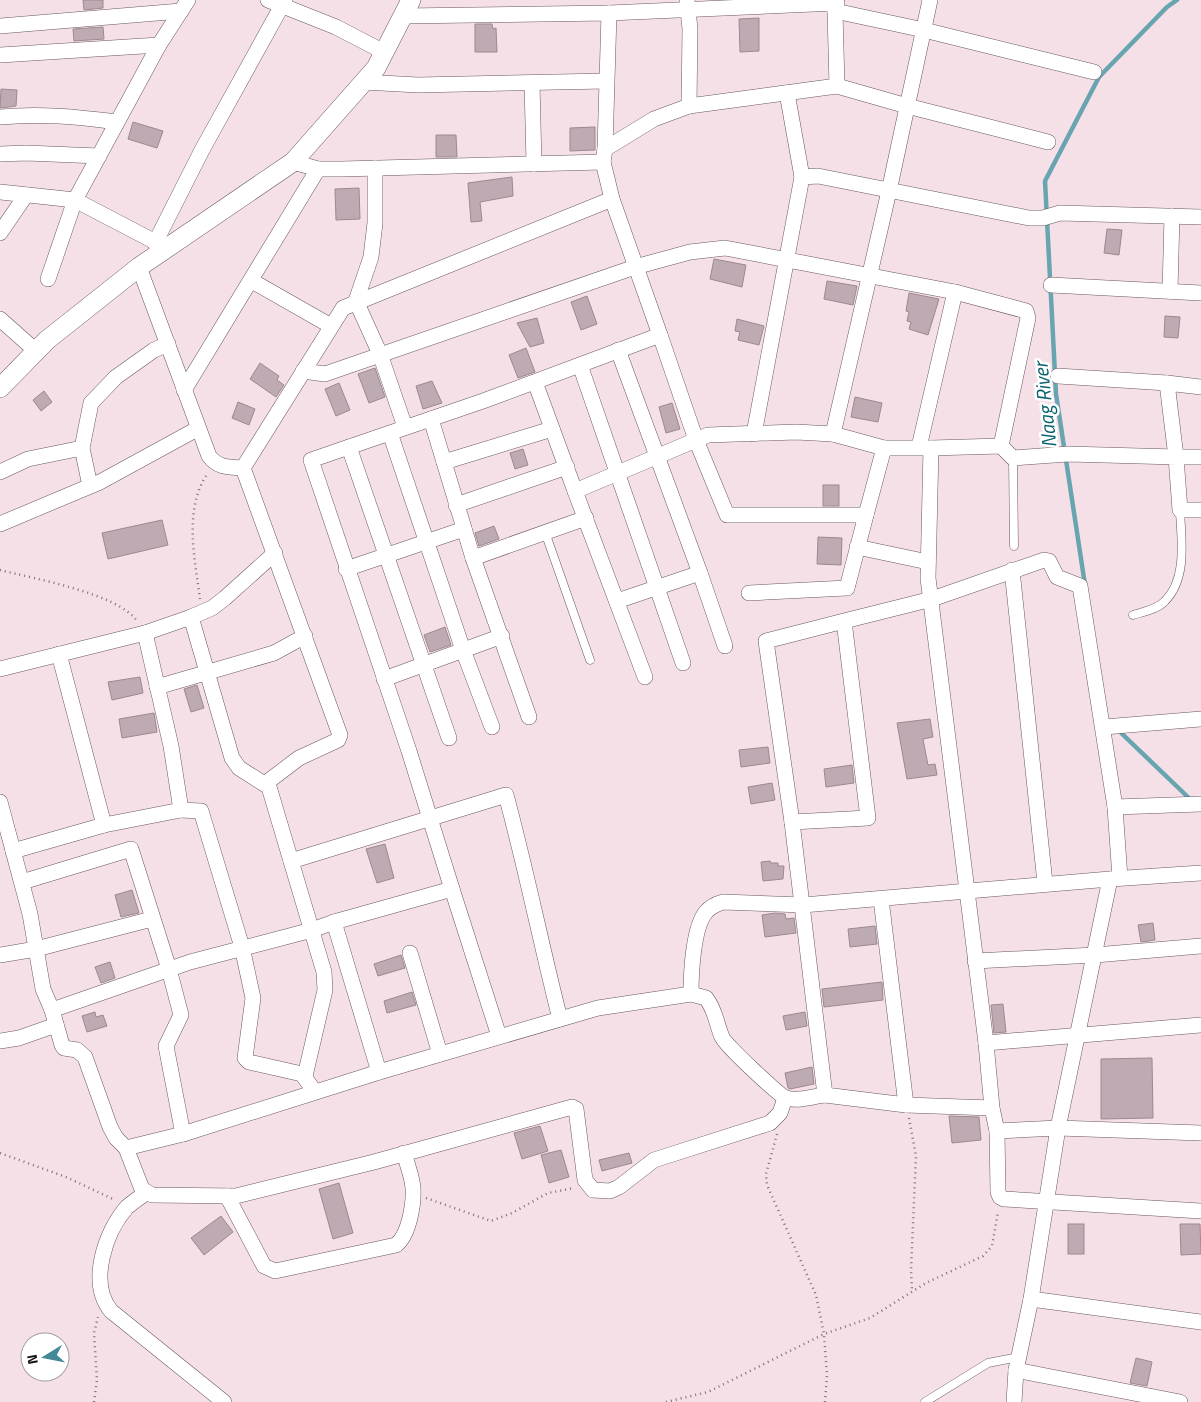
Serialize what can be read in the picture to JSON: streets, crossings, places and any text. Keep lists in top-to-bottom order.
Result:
{
  "water": ["Naag River"],
  "north": "left"
}
